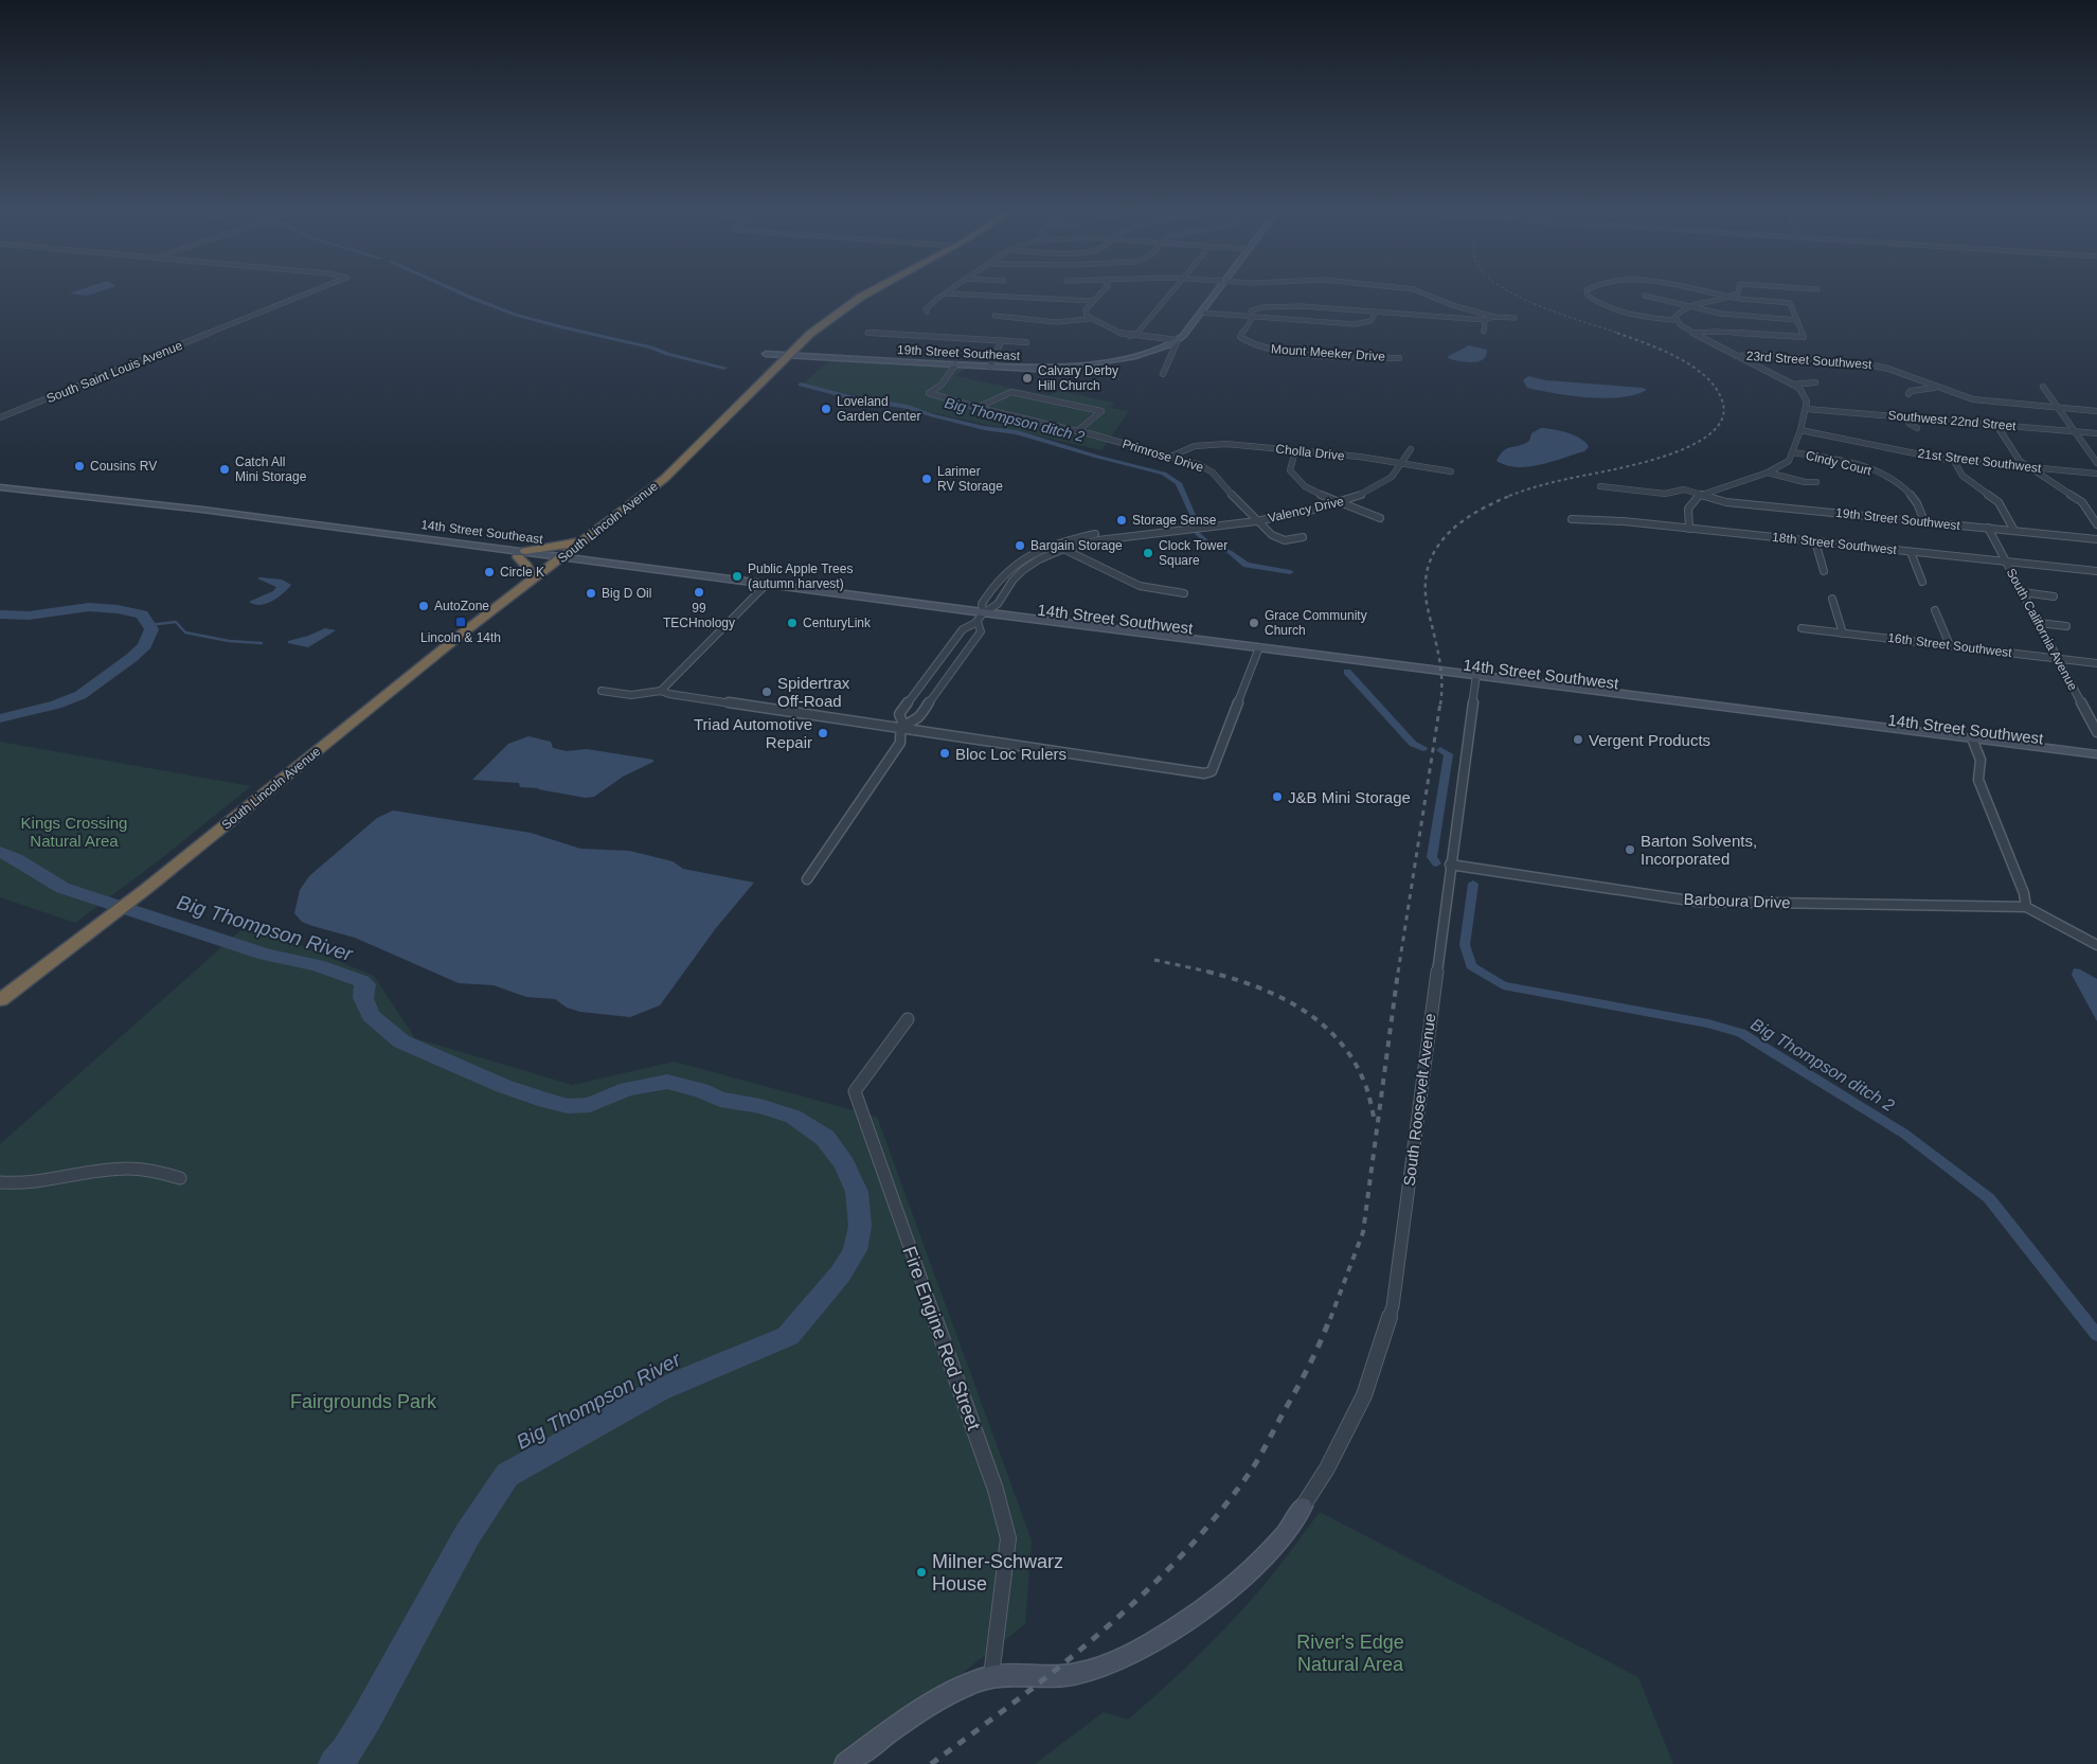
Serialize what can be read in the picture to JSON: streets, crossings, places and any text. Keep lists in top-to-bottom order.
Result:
{
  "streets": {
    "highway": ["South Lincoln Avenue"],
    "main road": ["19th Street Southeast", "14th Street Southeast", "14th Street Southwest"],
    "street": [
      "Mount Meeker Drive",
      "23rd Street Southwest",
      "South Saint Louis Avenue",
      "Southwest 22nd Street",
      "Cholla Drive",
      "Primrose Drive",
      "21st Street Southwest",
      "Cindy Court",
      "Valency Drive",
      "19th Street Southwest",
      "18th Street Southwest",
      "South California Avenue",
      "16th Street Southwest",
      "Barboura Drive",
      "South Roosevelt Avenue",
      "Fire Engine Red Street"
    ]
  },
  "crossings": [
    ["19th Street Southeast", "Primrose Drive"],
    ["19th Street Southeast", "South Lincoln Avenue"],
    ["Cholla Drive", "Primrose Drive"],
    ["Cholla Drive", "Valency Drive"],
    ["Primrose Drive", "Valency Drive"],
    ["Cindy Court", "19th Street Southwest"],
    ["Valency Drive", "14th Street Southeast"],
    ["Valency Drive", "14th Street Southwest"],
    ["19th Street Southwest", "South California Avenue"],
    ["South Lincoln Avenue", "14th Street Southeast"],
    ["14th Street Southeast", "14th Street Southwest"],
    ["18th Street Southwest", "South California Avenue"],
    ["14th Street Southwest", "South Roosevelt Avenue"],
    ["South California Avenue", "16th Street Southwest"],
    ["Barboura Drive", "South Roosevelt Avenue"]
  ],
  "water": ["Big Thompson ditch 2", "Big Thompson River"],
  "parks": ["Kings Crossing Natural Area", "Fairgrounds Park", "River's Edge Natural Area"],
  "places": {
    "other": [
      "Calvary Derby Hill Church",
      "Loveland Garden Center",
      "Cousins RV",
      "Catch All Mini Storage",
      "Larimer RV Storage",
      "Storage Sense",
      "Bargain Storage",
      "Clock Tower Square",
      "Circle K",
      "Public Apple Trees (autumn harvest)",
      "99 TECHnology",
      "Big D Oil",
      "AutoZone",
      "CenturyLink",
      "Grace Community Church",
      "Spidertrax Off-Road",
      "Triad Automotive Repair",
      "Vergent Products",
      "Bloc Loc Rulers",
      "J&B Mini Storage",
      "Barton Solvents, Incorporated",
      "Milner-Schwarz House"
    ],
    "transit": ["Lincoln & 14th"]
  }
}
